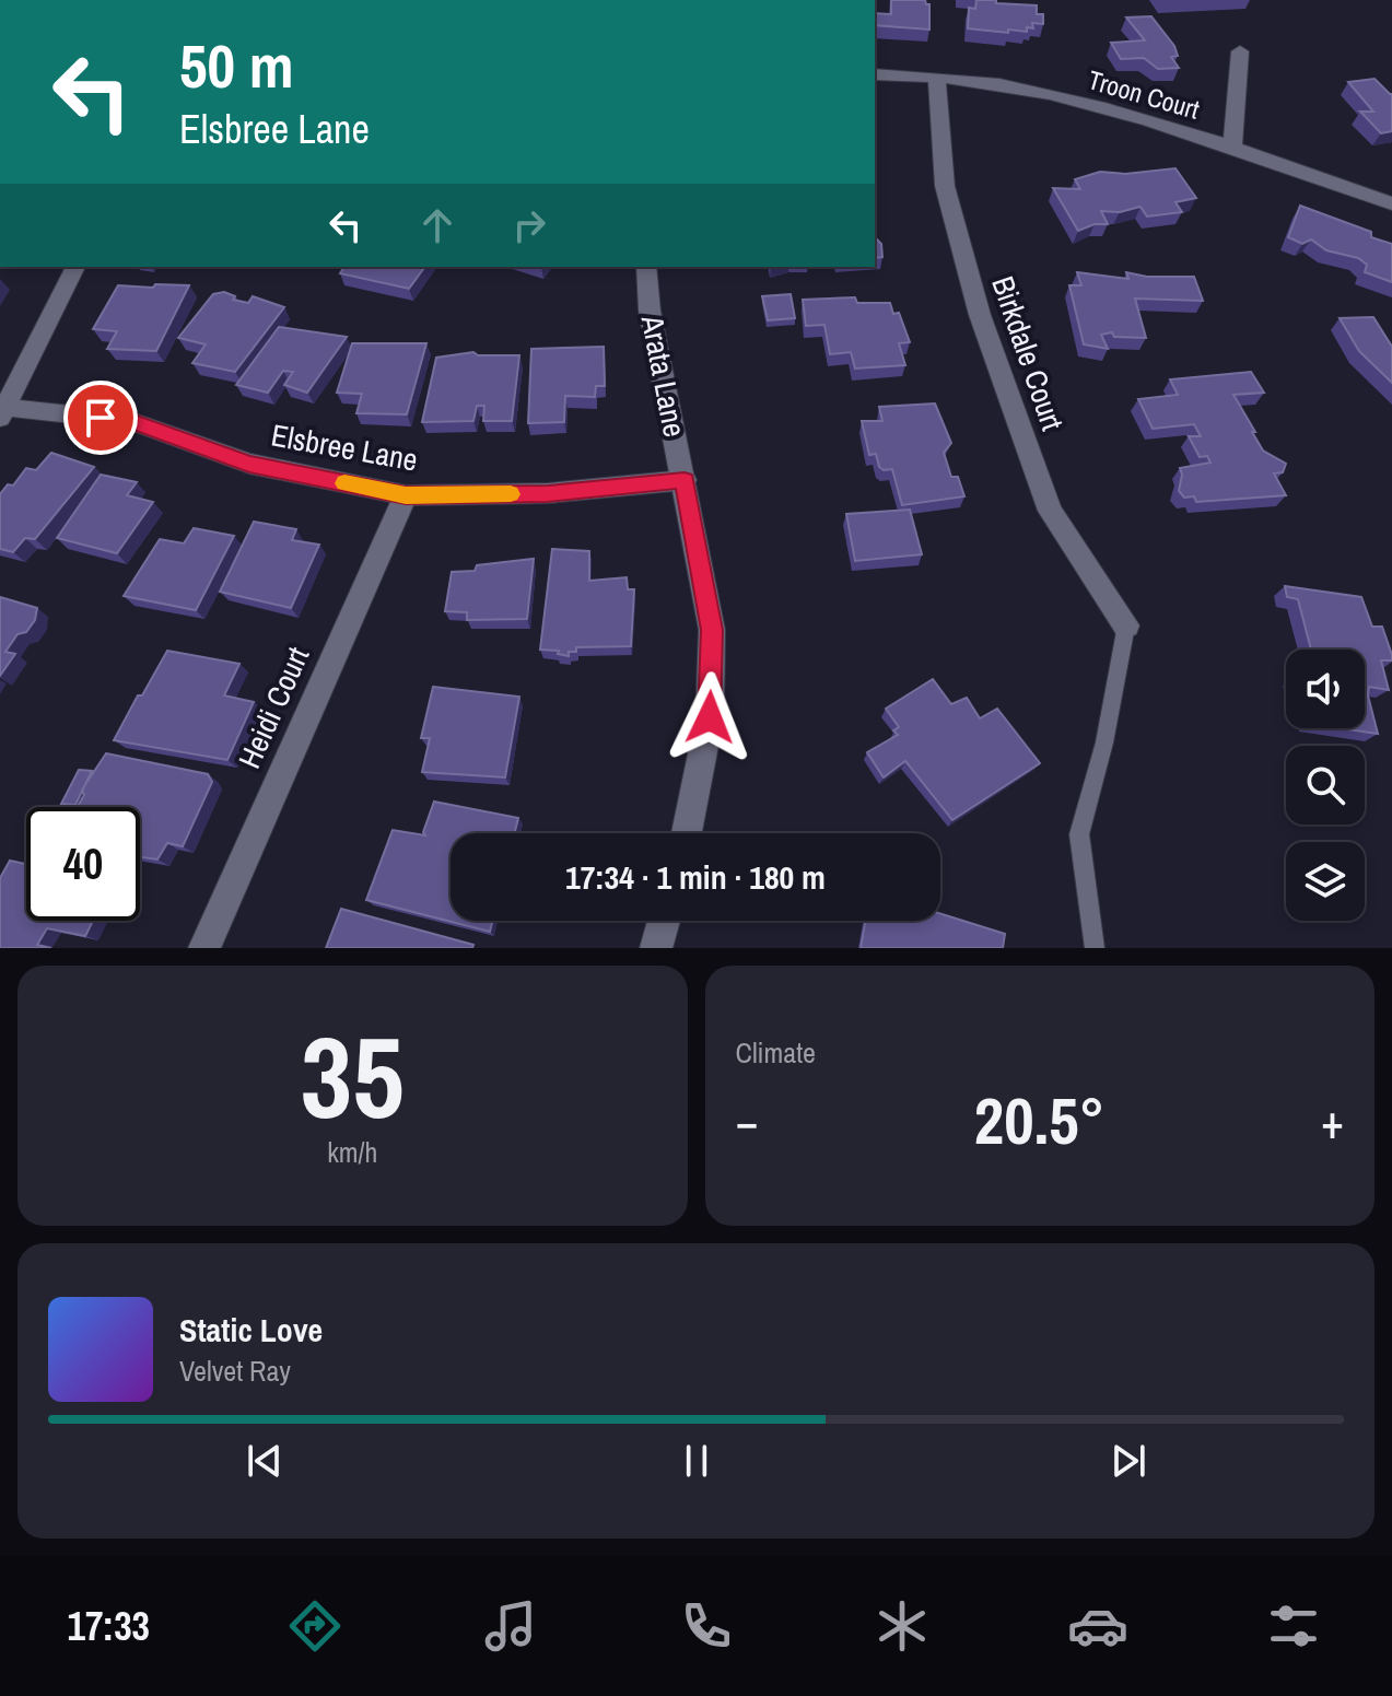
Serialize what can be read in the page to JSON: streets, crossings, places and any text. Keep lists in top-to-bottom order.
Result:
{
  "streets": {
    "street": [
      "Troon Court",
      "Birkdale Court",
      "Arata Lane",
      "Elsbree Lane",
      "Heidi Court"
    ]
  },
  "crossings": [
    ["Troon Court", "Birkdale Court"],
    ["Arata Lane", "Elsbree Lane"],
    ["Elsbree Lane", "Heidi Court"]
  ],
  "page": {
    "turn": ["50 m", "Elsbree Lane"],
    "limit": "40",
    "trip": "17:34 · 1 min · 180 m",
    "tile": [
      ["35", "km/h"],
      "Climate"
    ],
    "heat": ["−", "20.5°", "+"],
    "song": ["Static Love", "Velvet Ray"],
    "tabs": "17:33"
  }
}
